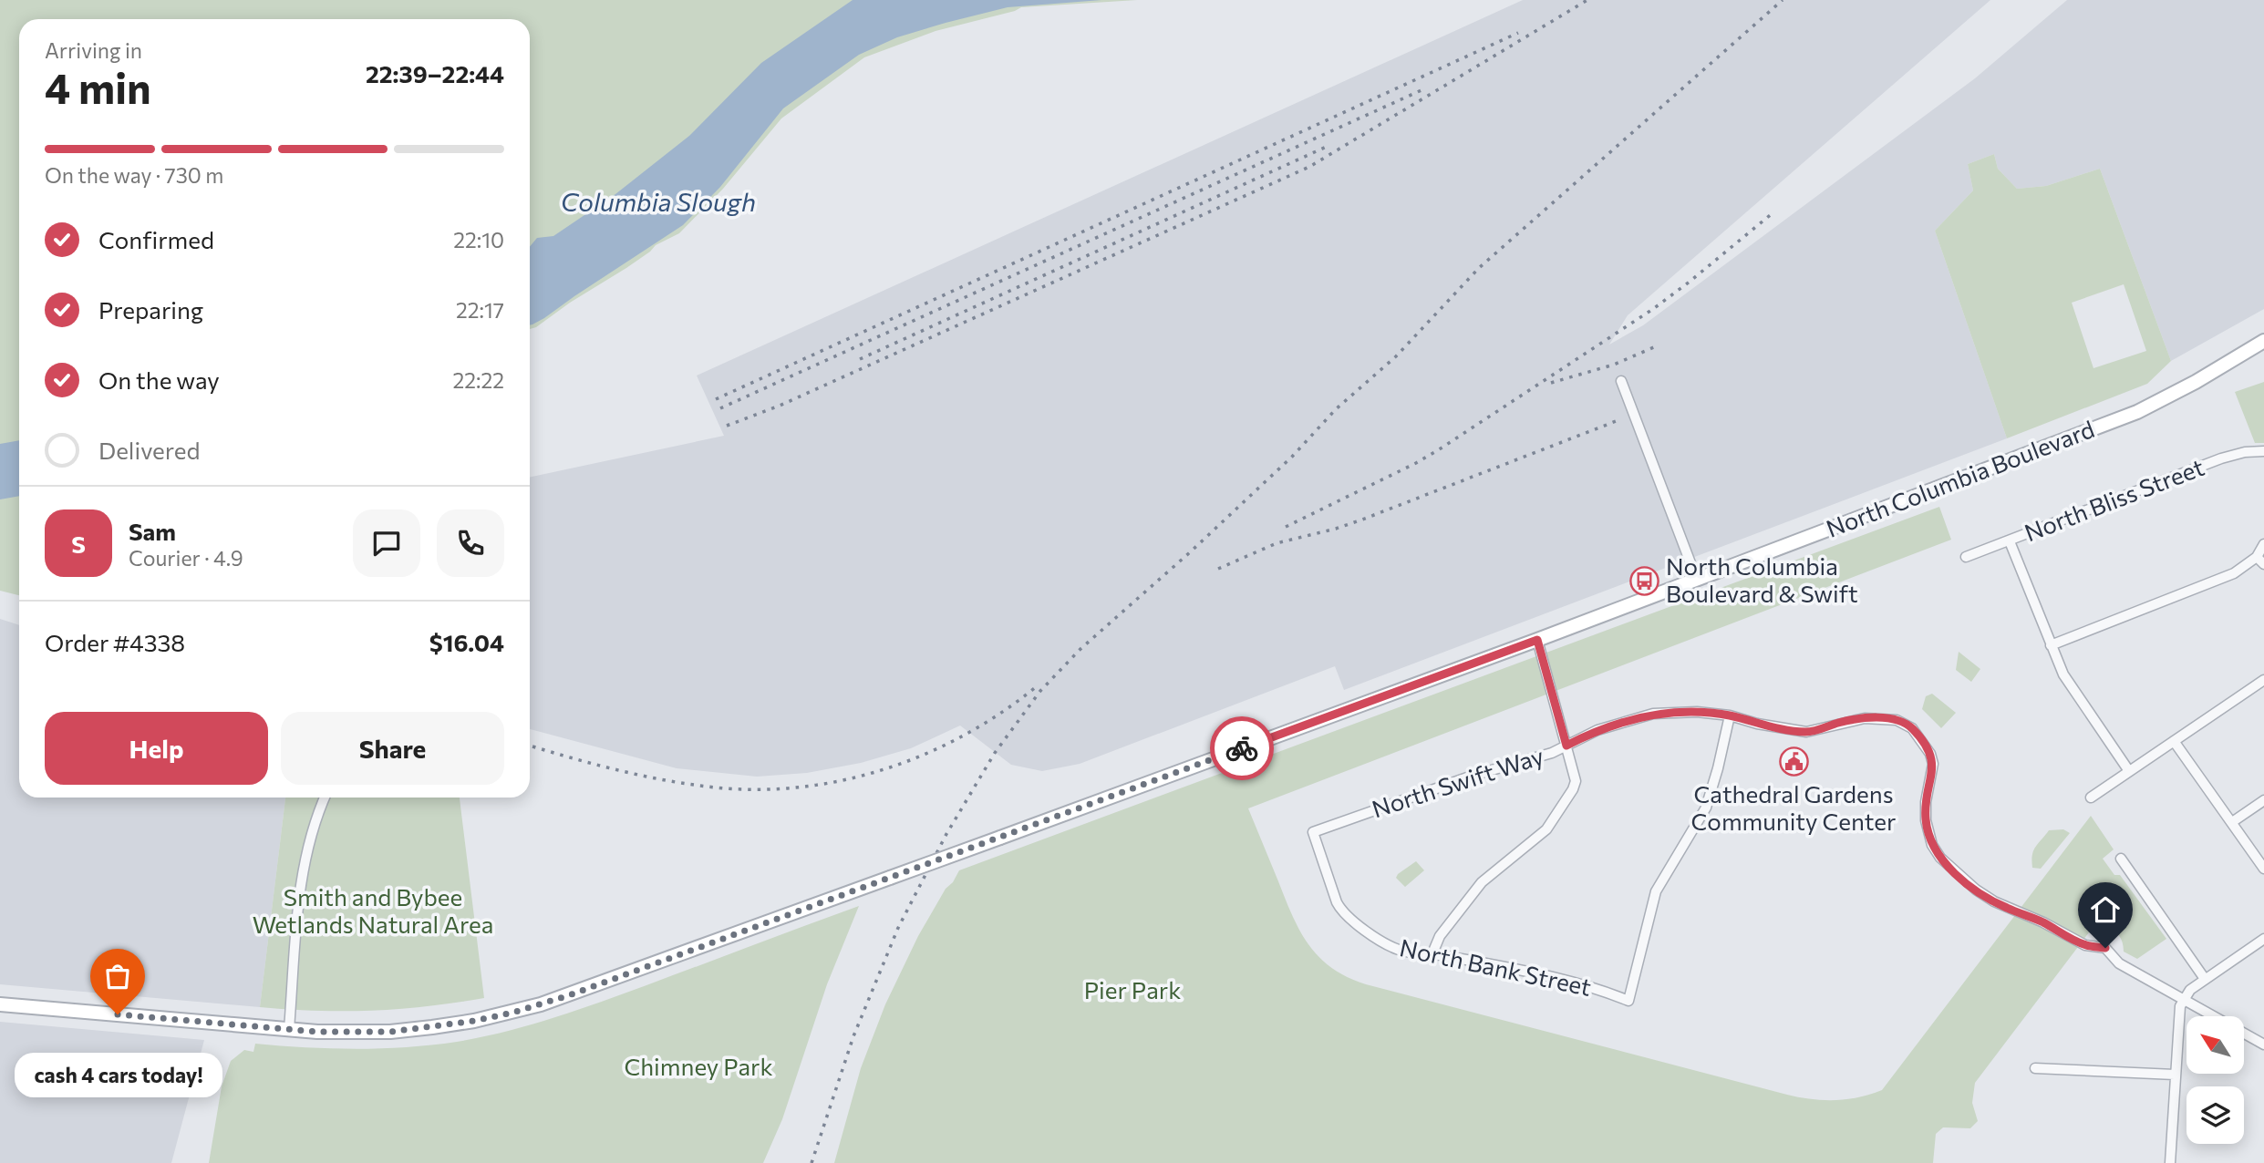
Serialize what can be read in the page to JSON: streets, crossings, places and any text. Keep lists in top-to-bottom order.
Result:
{
  "streets": {
    "main road": ["North Columbia Boulevard"],
    "street": ["North Bliss Street", "North Swift Way", "North Bank Street"]
  },
  "crossings": [
    ["North Swift Way", "North Bank Street"]
  ],
  "water": ["Columbia Slough"],
  "parks": ["Smith and Bybee Wetlands Natural Area", "Pier Park", "Chimney Park"],
  "places": {
    "bus stop": ["North Columbia Boulevard & Swift"],
    "public building": ["Cathedral Gardens Community Center"],
    "other": ["cash 4 cars today!"]
  },
  "north": "top left",
  "page": {
    "heading": ["4 min", "Arriving in", "22:39–22:44"],
    "panel": [
      "Sam",
      "Courier · 4.9",
      "Order #4338",
      "$16.04"
    ],
    "bar": "On the way · 730 m",
    "list": [
      ["Confirmed", "22:10"],
      ["Preparing", "22:17"],
      ["On the way", "22:22"],
      "Delivered"
    ],
    "round": "S",
    "buttons": ["Help", "Share"],
    "bubble": "cash 4 cars today!"
  }
}
